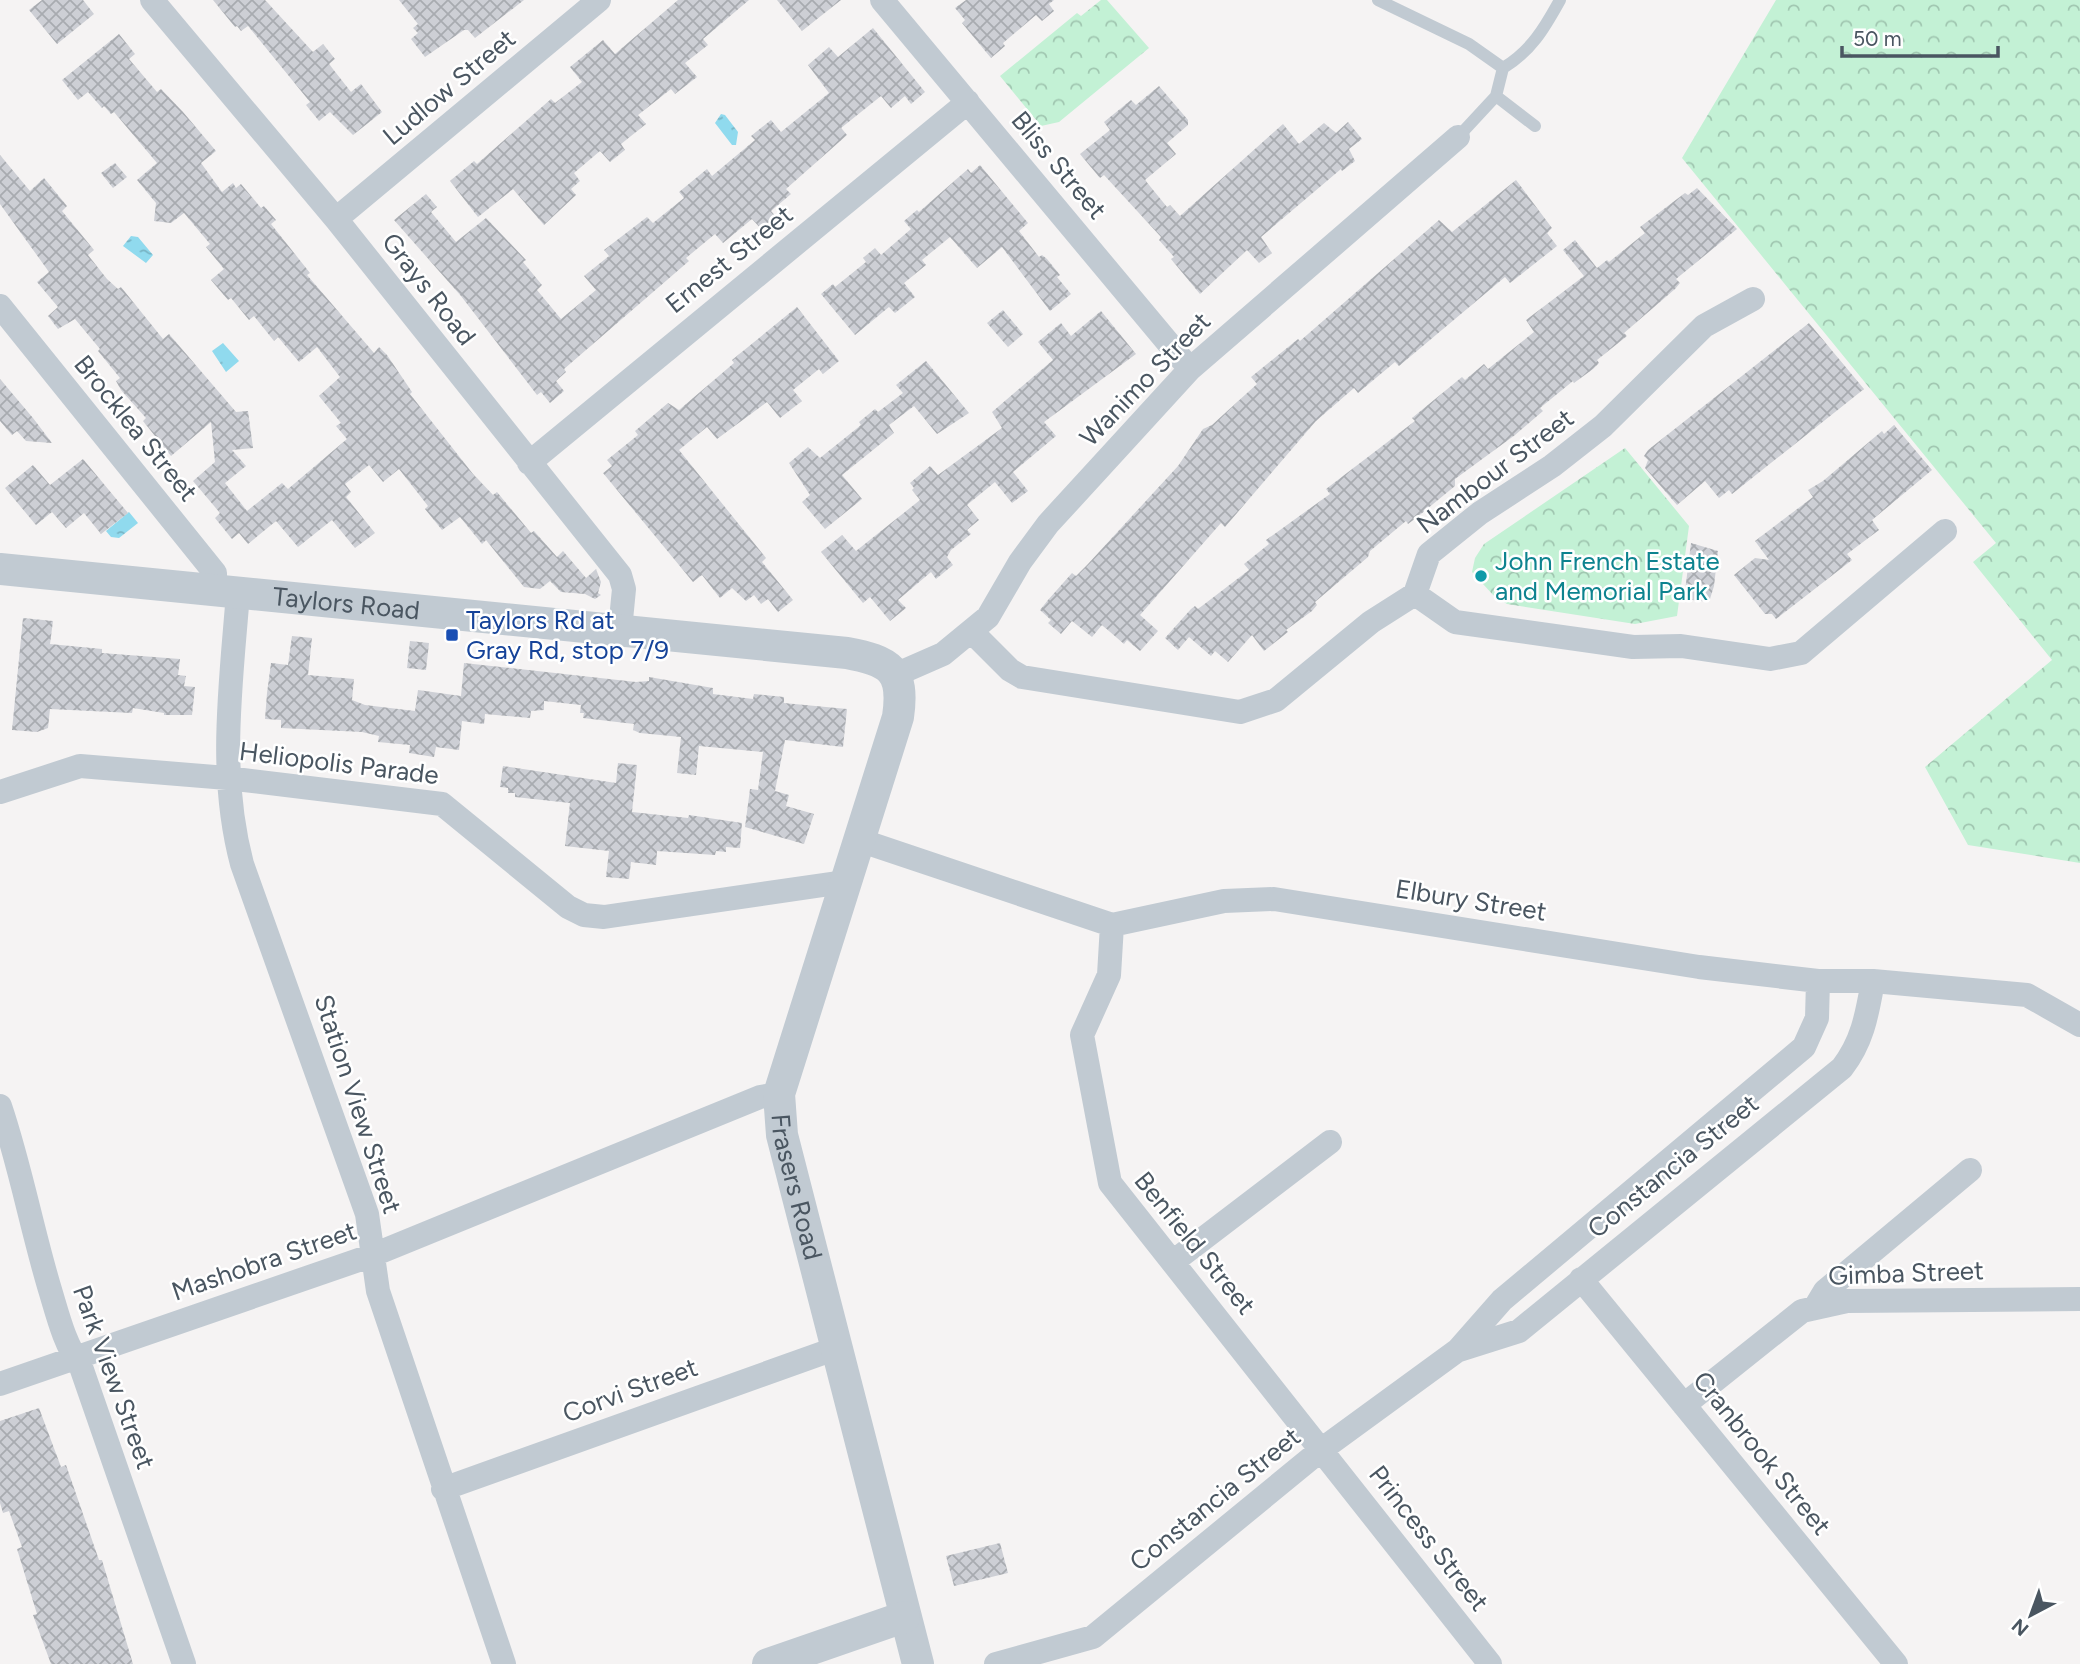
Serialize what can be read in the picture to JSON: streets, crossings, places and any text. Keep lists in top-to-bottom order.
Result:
{
  "streets": {
    "street": [
      "Ludlow Street",
      "Bliss Street",
      "Ernest Street",
      "Grays Road",
      "Wanimo Street",
      "Brocklea Street",
      "Nambour Street",
      "Taylors Road",
      "Heliopolis Parade",
      "Elbury Street",
      "Station View Street",
      "Constancia Street",
      "Frasers Road",
      "Benfield Street",
      "Mashobra Street",
      "Gimba Street",
      "Park View Street",
      "Corvi Street",
      "Cranbrook Street",
      "Princess Street"
    ]
  },
  "crossings": [
    ["Ludlow Street", "Grays Road"],
    ["Bliss Street", "Ernest Street"],
    ["Bliss Street", "Wanimo Street"],
    ["Ernest Street", "Grays Road"],
    ["Grays Road", "Taylors Road"],
    ["Wanimo Street", "Taylors Road"],
    ["Wanimo Street", "Frasers Road"],
    ["Brocklea Street", "Taylors Road"],
    ["Brocklea Street", "Station View Street"],
    ["Taylors Road", "Station View Street"],
    ["Taylors Road", "Frasers Road"],
    ["Heliopolis Parade", "Station View Street"],
    ["Heliopolis Parade", "Frasers Road"],
    ["Elbury Street", "Constancia Street"],
    ["Elbury Street", "Benfield Street"],
    ["Station View Street", "Mashobra Street"],
    ["Station View Street", "Corvi Street"],
    ["Constancia Street", "Benfield Street"],
    ["Constancia Street", "Cranbrook Street"],
    ["Constancia Street", "Princess Street"],
    ["Frasers Road", "Mashobra Street"],
    ["Frasers Road", "Corvi Street"],
    ["Benfield Street", "Princess Street"],
    ["Mashobra Street", "Park View Street"],
    ["Gimba Street", "Cranbrook Street"]
  ],
  "places": {
    "other": ["John French Estate and Memorial Park"],
    "transit": ["Taylors Rd at Gray Rd, stop 7/9"]
  },
  "scale_bar": "50 m",
  "north": "bottom left"
}
